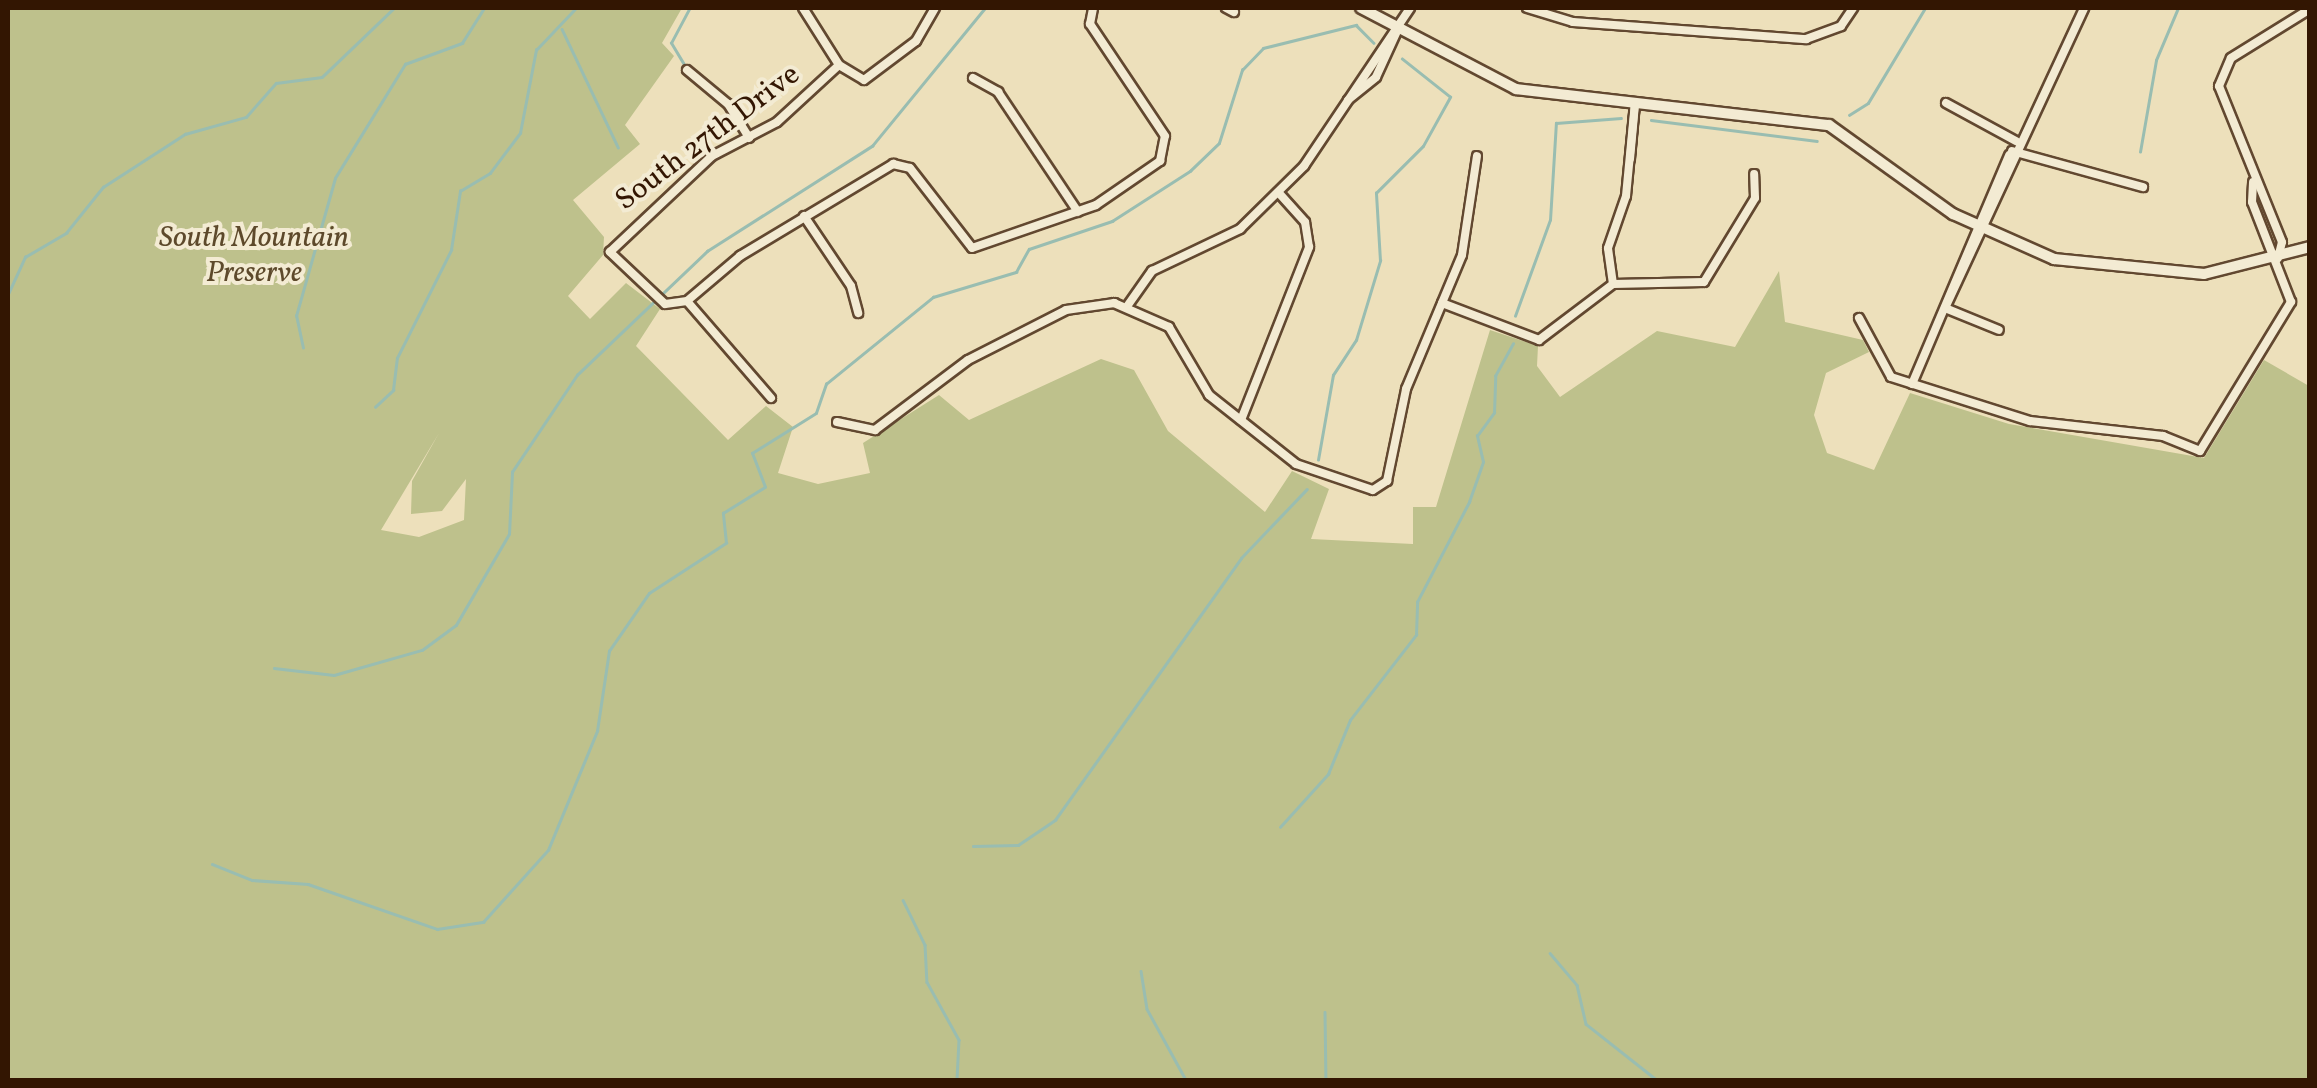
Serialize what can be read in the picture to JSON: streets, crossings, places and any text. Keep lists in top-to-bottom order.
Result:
{
  "streets": {
    "street": ["South 27th Drive"]
  },
  "parks": ["South Mountain Preserve"]
}
